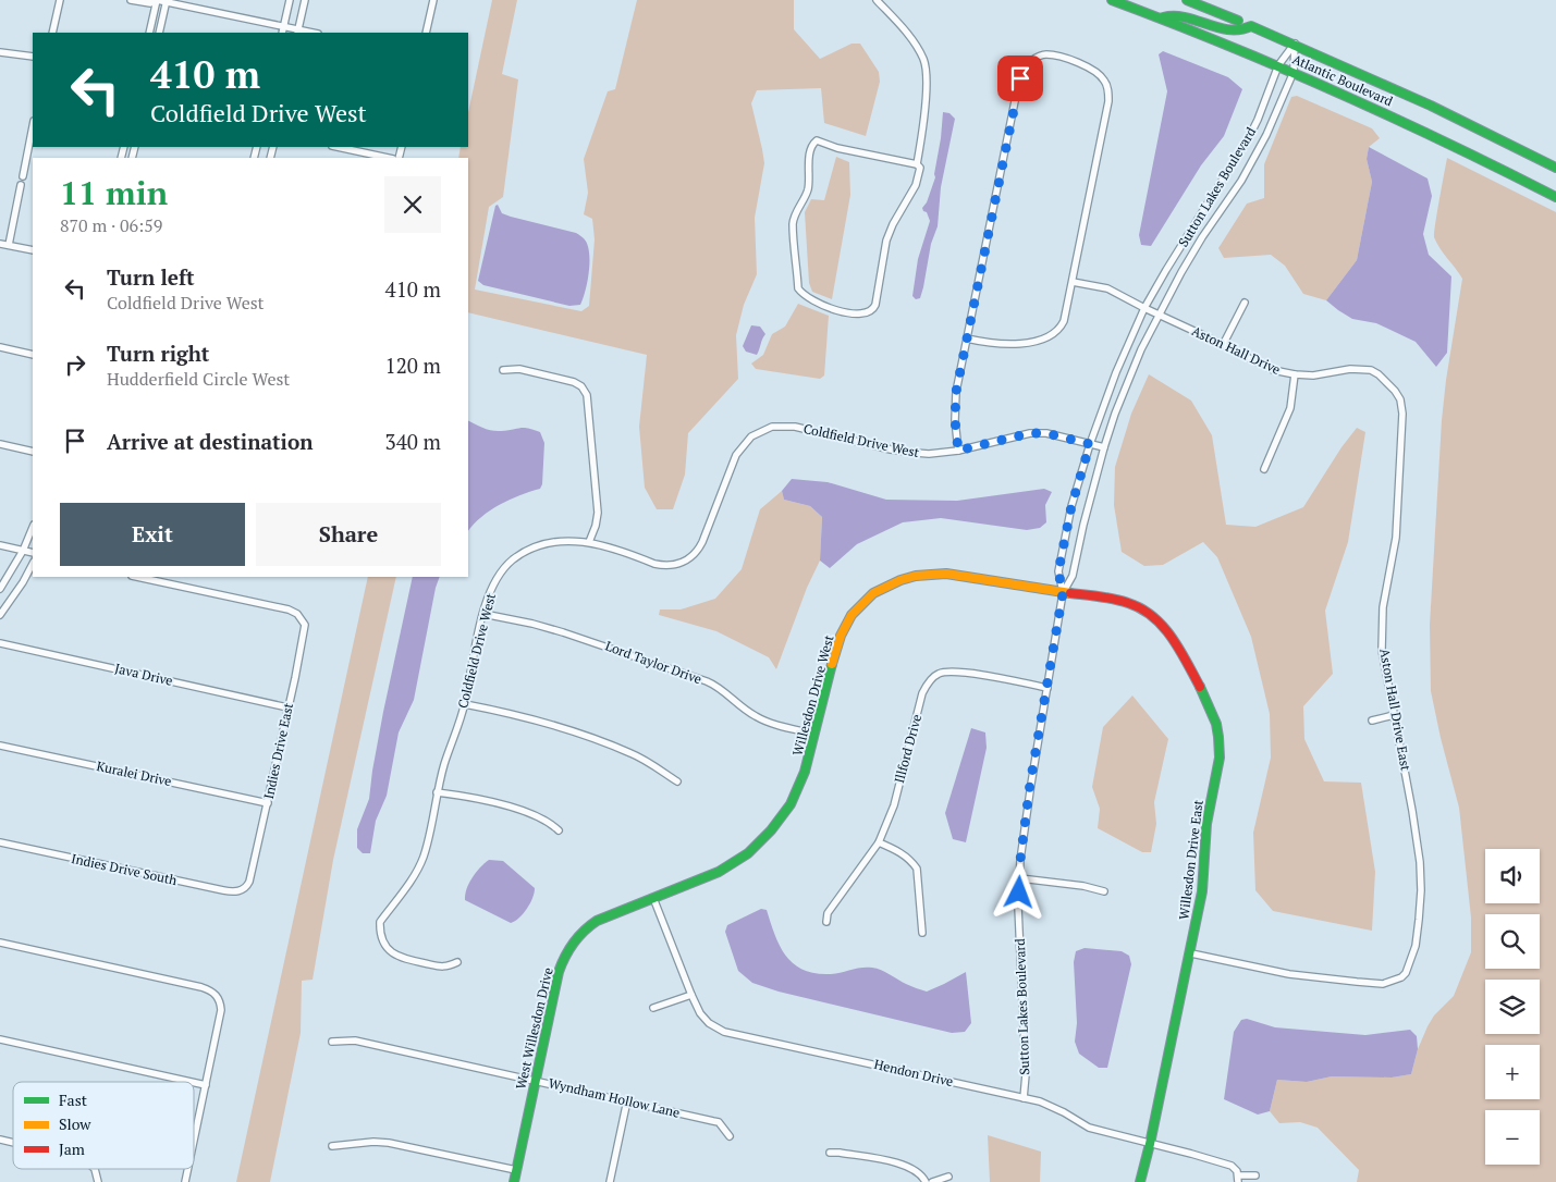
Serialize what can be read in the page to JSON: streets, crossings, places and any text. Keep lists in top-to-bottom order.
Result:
{
  "streets": {
    "main road": [
      "Atlantic Boulevard",
      "Willesdon Drive West",
      "Willesdon Drive East",
      "West Willesdon Drive"
    ],
    "street": [
      "Sutton Lakes Boulevard",
      "Aston Hall Drive",
      "Coldfield Drive West",
      "Lord Taylor Drive",
      "Java Drive",
      "Aston Hall Drive East",
      "Illford Drive",
      "Indies Drive East",
      "Kuralei Drive",
      "Indies Drive South",
      "Hendon Drive",
      "Wyndham Hollow Lane"
    ]
  },
  "crossings": [
    ["Atlantic Boulevard", "Sutton Lakes Boulevard"],
    ["Sutton Lakes Boulevard", "Aston Hall Drive"],
    ["Sutton Lakes Boulevard", "Coldfield Drive West"],
    ["Sutton Lakes Boulevard", "Willesdon Drive West"],
    ["Sutton Lakes Boulevard", "Illford Drive"],
    ["Sutton Lakes Boulevard", "Willesdon Drive East"],
    ["Sutton Lakes Boulevard", "Hendon Drive"],
    ["Aston Hall Drive", "Aston Hall Drive East"],
    ["Coldfield Drive West", "Lord Taylor Drive"],
    ["Lord Taylor Drive", "Willesdon Drive West"],
    ["Java Drive", "Indies Drive East"],
    ["Willesdon Drive West", "Willesdon Drive East"],
    ["Willesdon Drive West", "West Willesdon Drive"],
    ["Willesdon Drive West", "Hendon Drive"],
    ["Aston Hall Drive East", "Willesdon Drive East"],
    ["Indies Drive East", "Kuralei Drive"],
    ["Indies Drive East", "Indies Drive South"],
    ["Willesdon Drive East", "Hendon Drive"],
    ["West Willesdon Drive", "Hendon Drive"],
    ["West Willesdon Drive", "Wyndham Hollow Lane"]
  ],
  "legend": ["Fast", "Slow", "Jam"],
  "page": {
    "turn": ["410 m", "Coldfield Drive West"],
    "heading": ["11 min", "870 m · 06:59"],
    "list": [
      {
        "name": "Turn left",
        "note": "Coldfield Drive West",
        "value": "410 m"
      },
      {
        "name": "Turn right",
        "note": "Hudderfield Circle West",
        "value": "120 m"
      },
      {
        "name": "Arrive at destination",
        "value": "340 m"
      }
    ],
    "buttons": ["Exit", "Share"],
    "map_buttons": ["+", "−"]
  }
}
